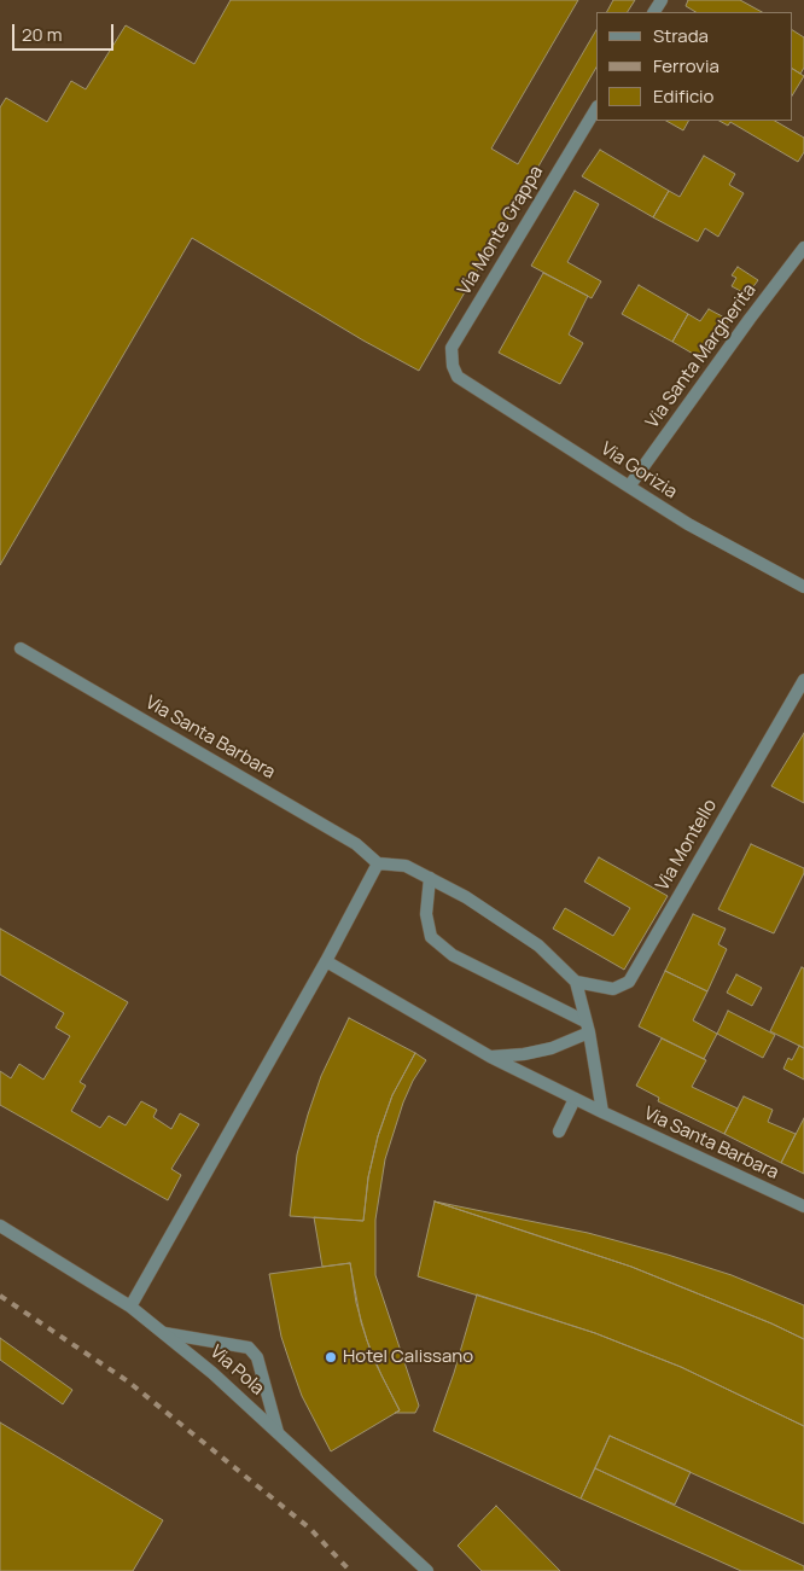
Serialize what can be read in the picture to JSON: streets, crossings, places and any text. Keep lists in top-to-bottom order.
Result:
{
  "streets": {
    "street": [
      "Via Monte Grappa",
      "Via Santa Margherita",
      "Via Gorizia",
      "Via Santa Barbara",
      "Via Montello",
      "Via Pola"
    ]
  },
  "crossings": [
    ["Via Monte Grappa", "Via Gorizia"],
    ["Via Santa Margherita", "Via Gorizia"]
  ],
  "places": ["Hotel Calissano"],
  "legend": ["Strada", "Ferrovia", "Edificio"],
  "scale_bar": "20 m"
}
